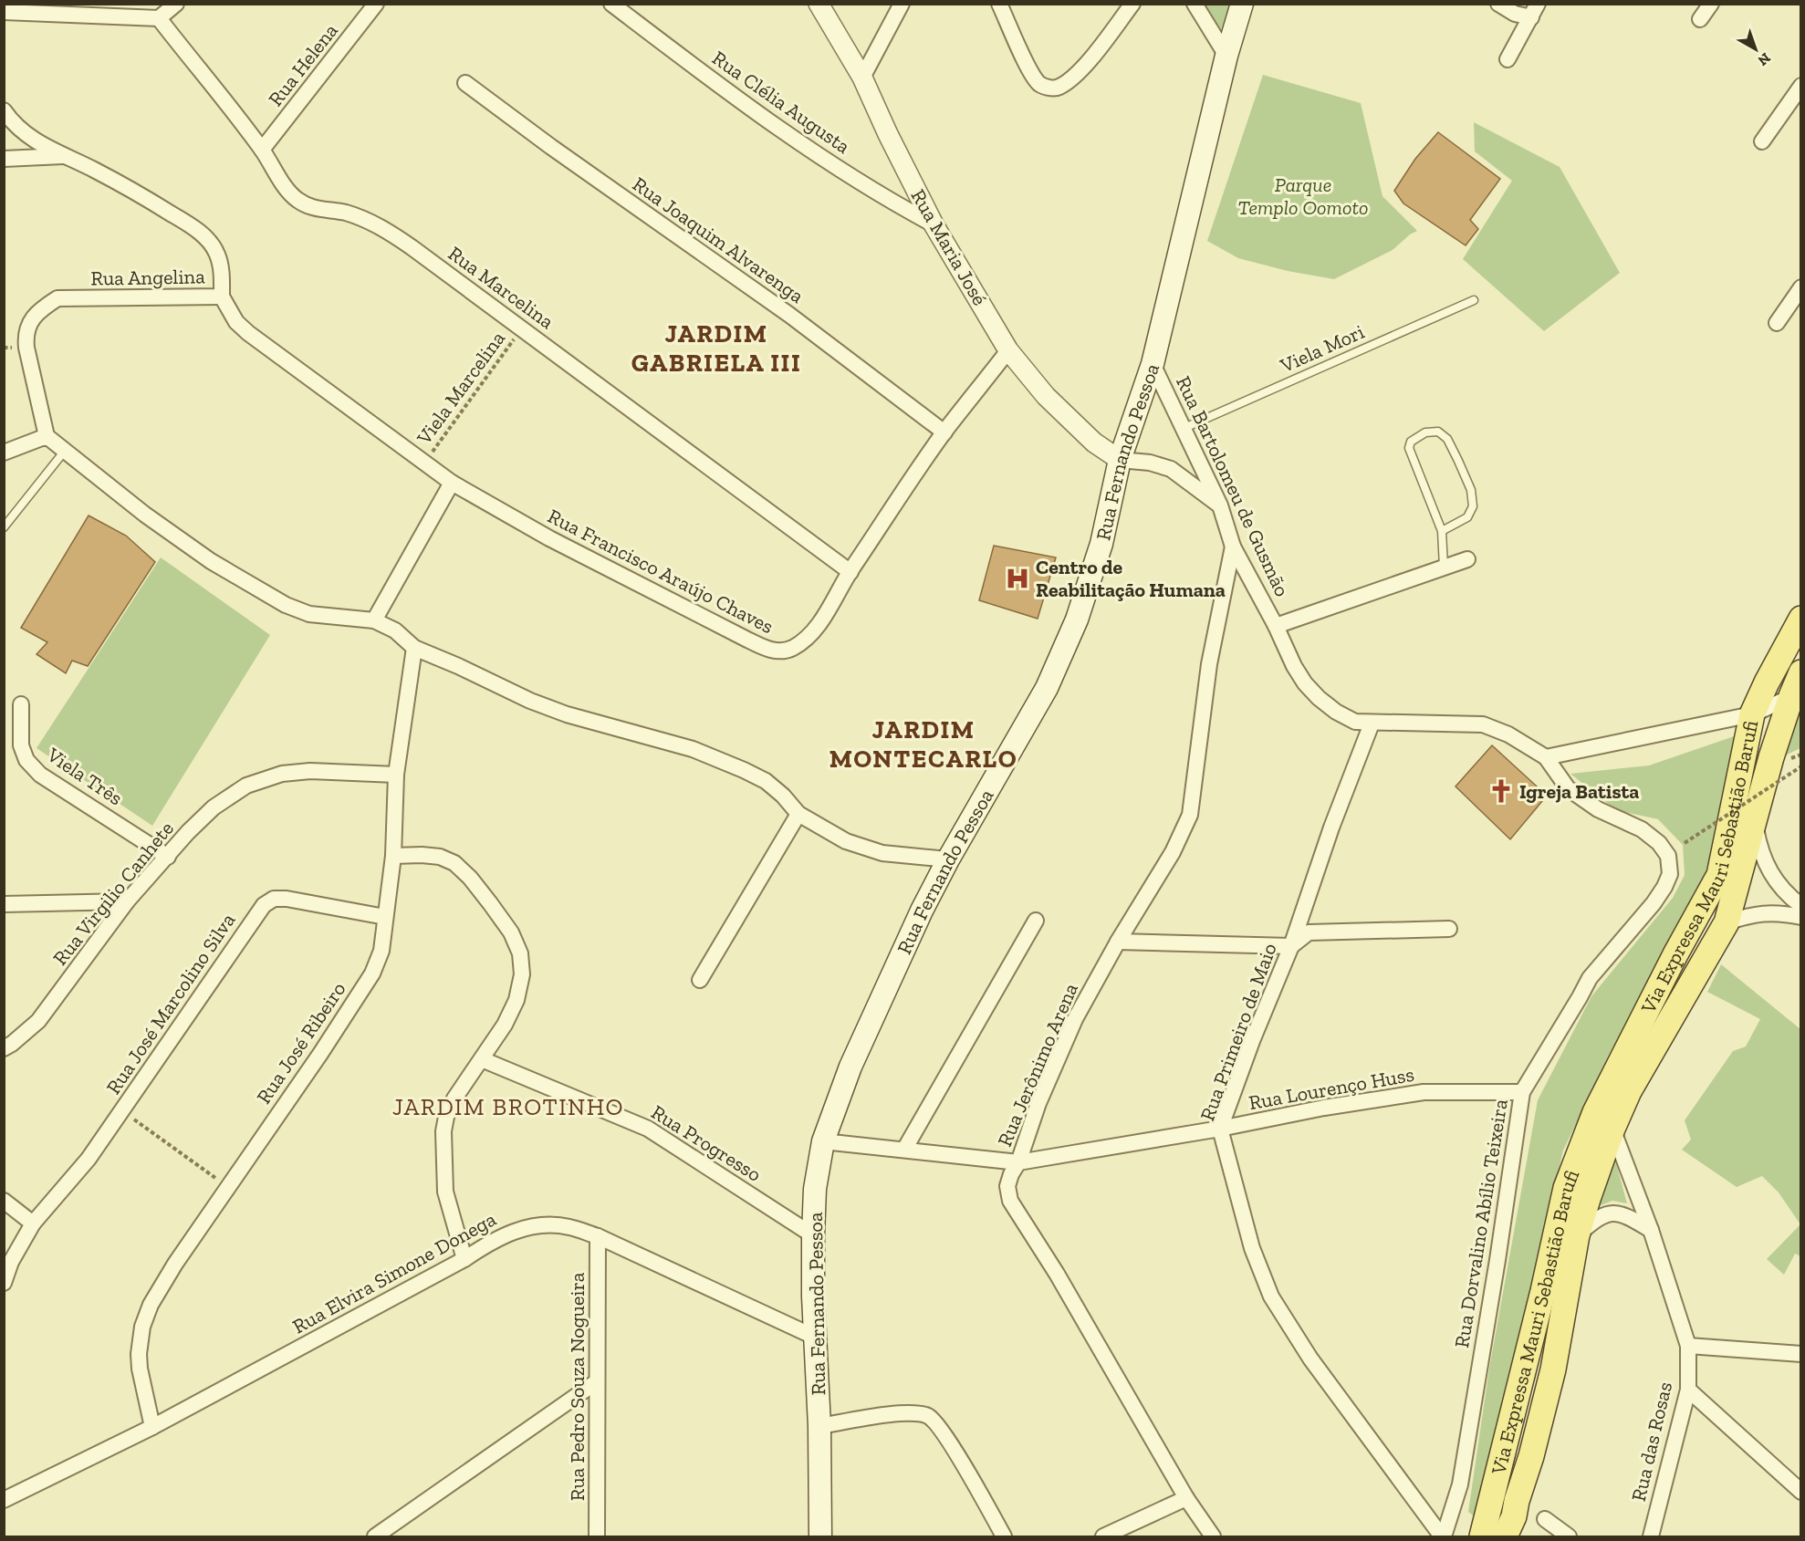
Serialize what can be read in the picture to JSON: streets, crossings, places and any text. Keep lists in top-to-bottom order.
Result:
{
  "streets": {
    "main road": ["Rua Fernando Pessoa", "Via Expressa Mauri Sebastião Barufi"],
    "street": [
      "Rua Helena",
      "Rua Clélia Augusta",
      "Rua Joaquim Alvarenga",
      "Rua Maria José",
      "Rua Angelina",
      "Rua Marcelina",
      "Rua Bartolomeu de Gusmão",
      "Rua Francisco Araújo Chaves",
      "Viela Três",
      "Rua Virgilio Canhete",
      "Rua José Marcolino Silva",
      "Rua Primeiro de Maio",
      "Rua José Ribeiro",
      "Rua Jerônimo Arena",
      "Rua Lourenço Huss",
      "Rua Progresso",
      "Rua Dorvalino Abílio Teixeira",
      "Rua Elvira Simone Donega",
      "Rua Pedro Souza Nogueira",
      "Rua das Rosas"
    ],
    "lane": ["Viela Mori"],
    "path": ["Viela Marcelina"]
  },
  "crossings": [
    ["Rua Helena", "Rua Marcelina"],
    ["Rua Clélia Augusta", "Rua Maria José"],
    ["Rua Joaquim Alvarenga", "Rua Francisco Araújo Chaves"],
    ["Rua Maria José", "Rua Fernando Pessoa"],
    ["Rua Maria José", "Rua Francisco Araújo Chaves"],
    ["Rua Angelina", "Rua Francisco Araújo Chaves"],
    ["Rua Marcelina", "Viela Marcelina"],
    ["Rua Marcelina", "Rua Francisco Araújo Chaves"],
    ["Viela Mori", "Rua Bartolomeu de Gusmão"],
    ["Viela Marcelina", "Rua Francisco Araújo Chaves"],
    ["Rua Fernando Pessoa", "Rua Bartolomeu de Gusmão"],
    ["Rua Fernando Pessoa", "Rua Lourenço Huss"],
    ["Rua Fernando Pessoa", "Rua Progresso"],
    ["Rua Fernando Pessoa", "Rua Elvira Simone Donega"],
    ["Rua Bartolomeu de Gusmão", "Rua Primeiro de Maio"],
    ["Rua Bartolomeu de Gusmão", "Rua Jerônimo Arena"],
    ["Rua Bartolomeu de Gusmão", "Rua Dorvalino Abílio Teixeira"],
    ["Viela Três", "Rua Virgilio Canhete"],
    ["Via Expressa Mauri Sebastião Barufi", "Rua das Rosas"],
    ["Rua Virgilio Canhete", "Rua José Ribeiro"],
    ["Rua José Marcolino Silva", "Rua José Ribeiro"],
    ["Rua Primeiro de Maio", "Rua Lourenço Huss"],
    ["Rua Primeiro de Maio", "Rua Dorvalino Abílio Teixeira"],
    ["Rua José Ribeiro", "Rua Elvira Simone Donega"],
    ["Rua Jerônimo Arena", "Rua Lourenço Huss"],
    ["Rua Lourenço Huss", "Rua Dorvalino Abílio Teixeira"],
    ["Rua Elvira Simone Donega", "Rua Pedro Souza Nogueira"]
  ],
  "districts": ["JARDIM GABRIELA III", "JARDIM MONTECARLO", "JARDIM BROTINHO"],
  "parks": ["Parque Templo Oomoto"],
  "places": {
    "hospital": ["Centro de Reabilitação Humana"],
    "church": ["Igreja Batista"]
  },
  "north": "bottom right"
}
